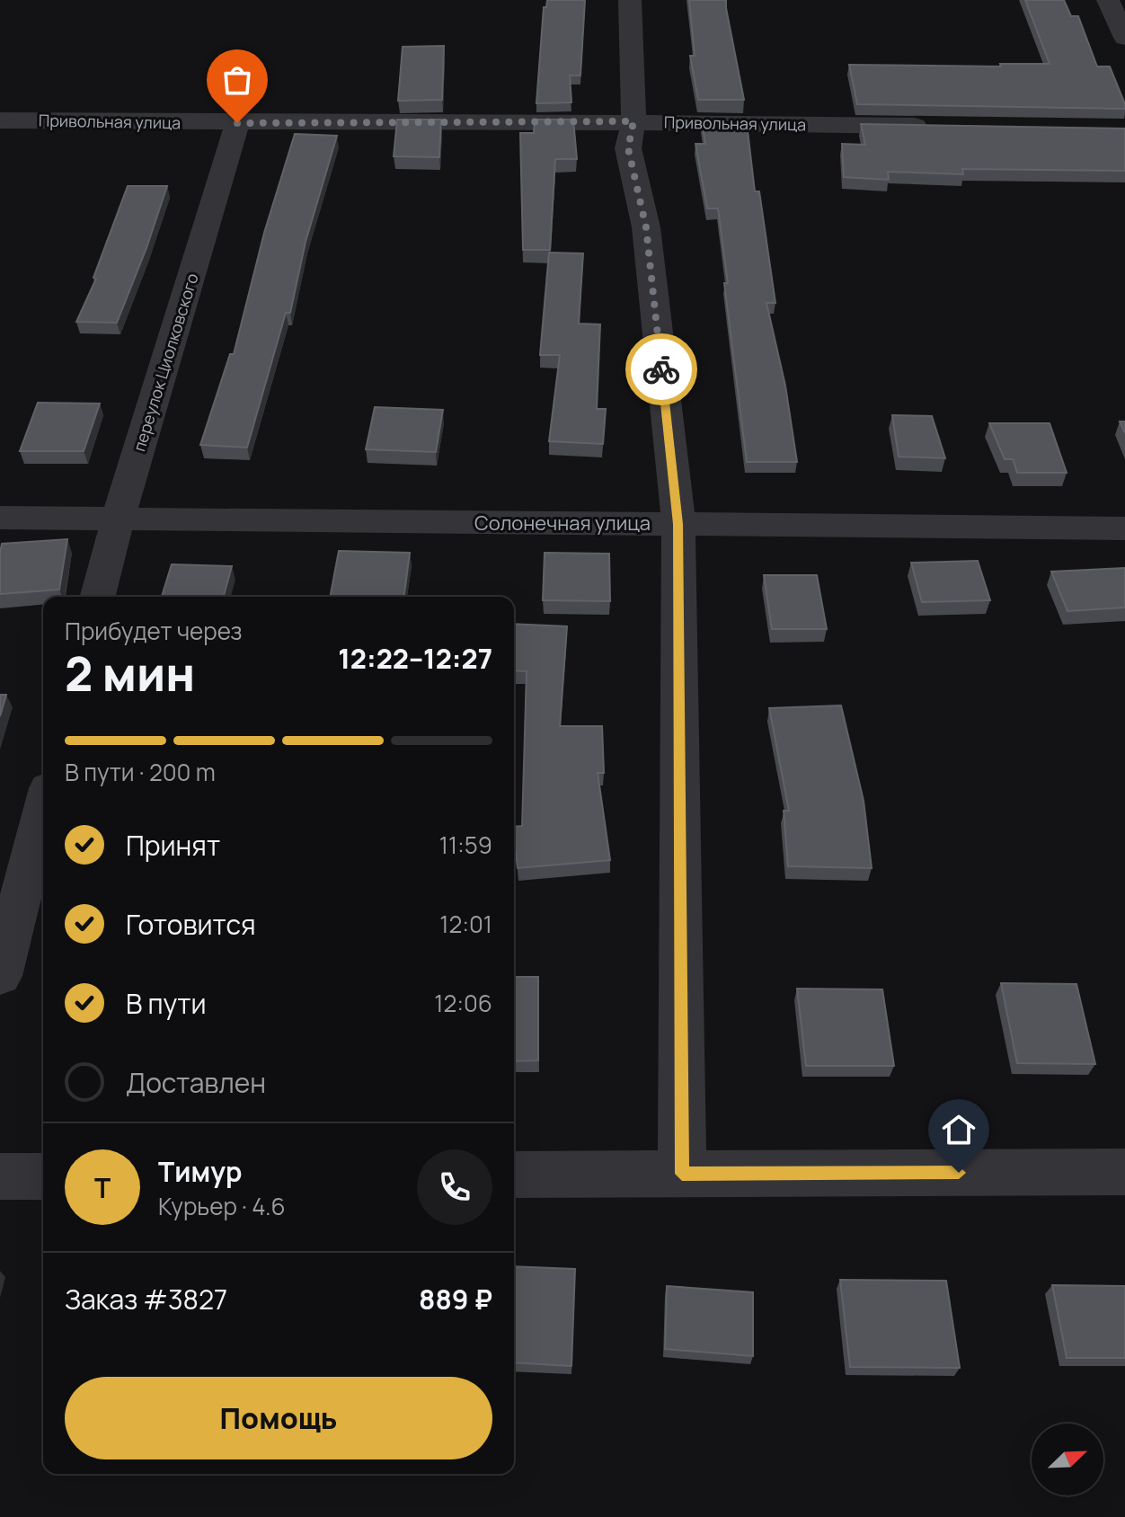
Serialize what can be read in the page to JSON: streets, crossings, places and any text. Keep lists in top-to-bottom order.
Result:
{
  "streets": {
    "street": ["Привольная улица", "переулок Циолковского", "Солонечная улица"]
  },
  "crossings": [
    ["Привольная улица", "переулок Циолковского"],
    ["переулок Циолковского", "Солонечная улица"]
  ],
  "north": "top right",
  "page": {
    "heading": ["2 мин", "Прибудет через", "12:22–12:27"],
    "panel": [
      "Тимур",
      "Курьер · 4.6",
      "Заказ #3827",
      "889 ₽"
    ],
    "bar": "В пути · 200 m",
    "list": [
      ["Принят", "11:59"],
      ["Готовится", "12:01"],
      ["В пути", "12:06"],
      "Доставлен"
    ],
    "round": "Т",
    "buttons": "Помощь"
  }
}
